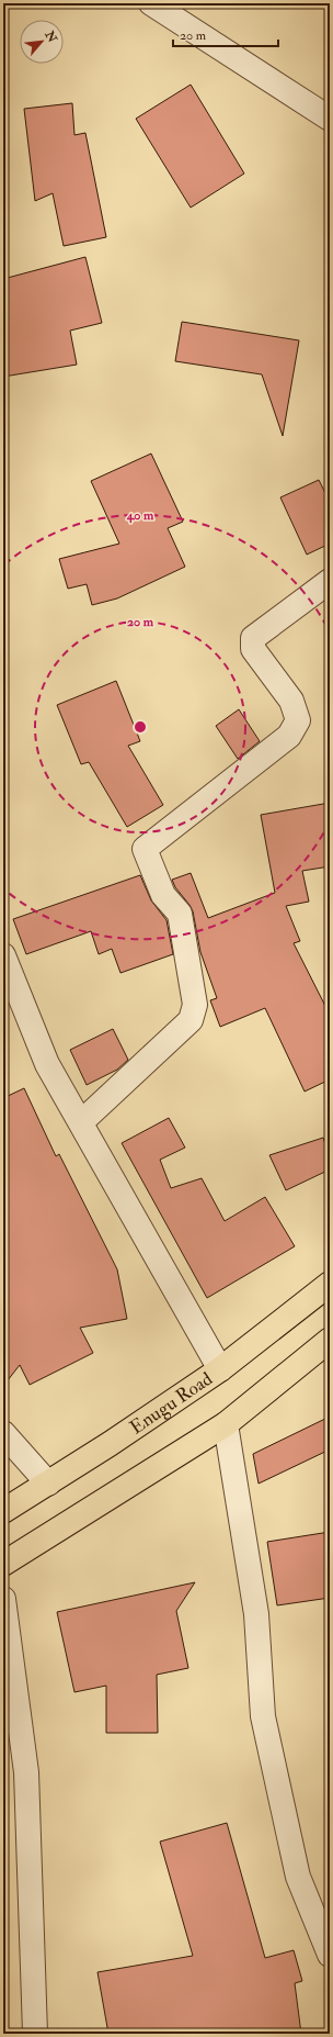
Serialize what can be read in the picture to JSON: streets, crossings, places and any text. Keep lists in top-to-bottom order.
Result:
{
  "streets": {
    "main road": ["Enugu Road"]
  },
  "scale_bar": "20 m",
  "north": "top right",
  "rings": ["40 m", "20 m"]
}
